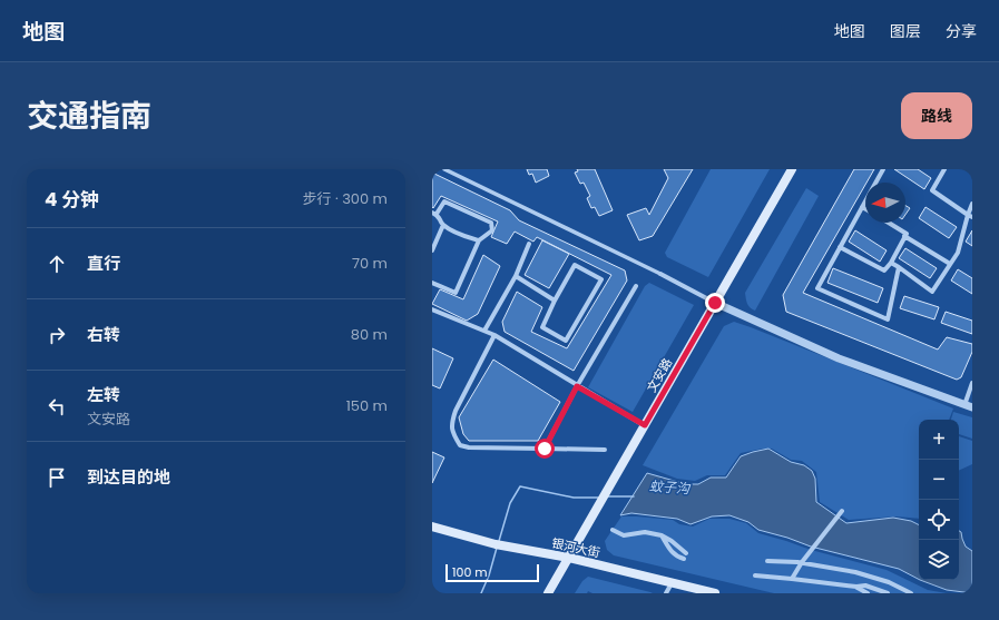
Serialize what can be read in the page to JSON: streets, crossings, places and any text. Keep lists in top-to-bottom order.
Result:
{
  "streets": {
    "main road": ["文安路", "银河大街"]
  },
  "crossings": [
    ["文安路", "银河大街"]
  ],
  "water": ["蚊子沟"],
  "scale_bar": "100 m",
  "north": "left",
  "page": {
    "header": "地图",
    "nav": ["地图", "图层", "分享"],
    "title": "交通指南",
    "buttons": "路线",
    "heading": ["4 分钟", "步行 · 300 m"],
    "list": [
      ["直行", "70 m"],
      ["右转", "80 m"],
      ["左转", "文安路", "150 m"],
      "到达目的地"
    ],
    "map_buttons": ["+", "−"],
    "scale": "100 m"
  }
}
